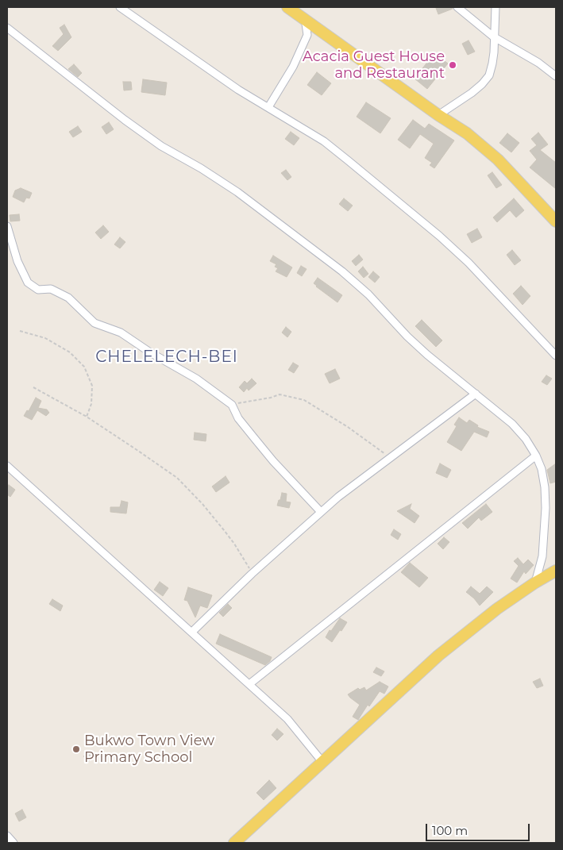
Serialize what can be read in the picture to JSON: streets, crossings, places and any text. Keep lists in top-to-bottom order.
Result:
{
  "districts": ["CHELELECH-BEI"],
  "places": ["Acacia Guest House and Restaurant", "Bukwo Town View Primary School"],
  "scale_bar": "100 m"
}
